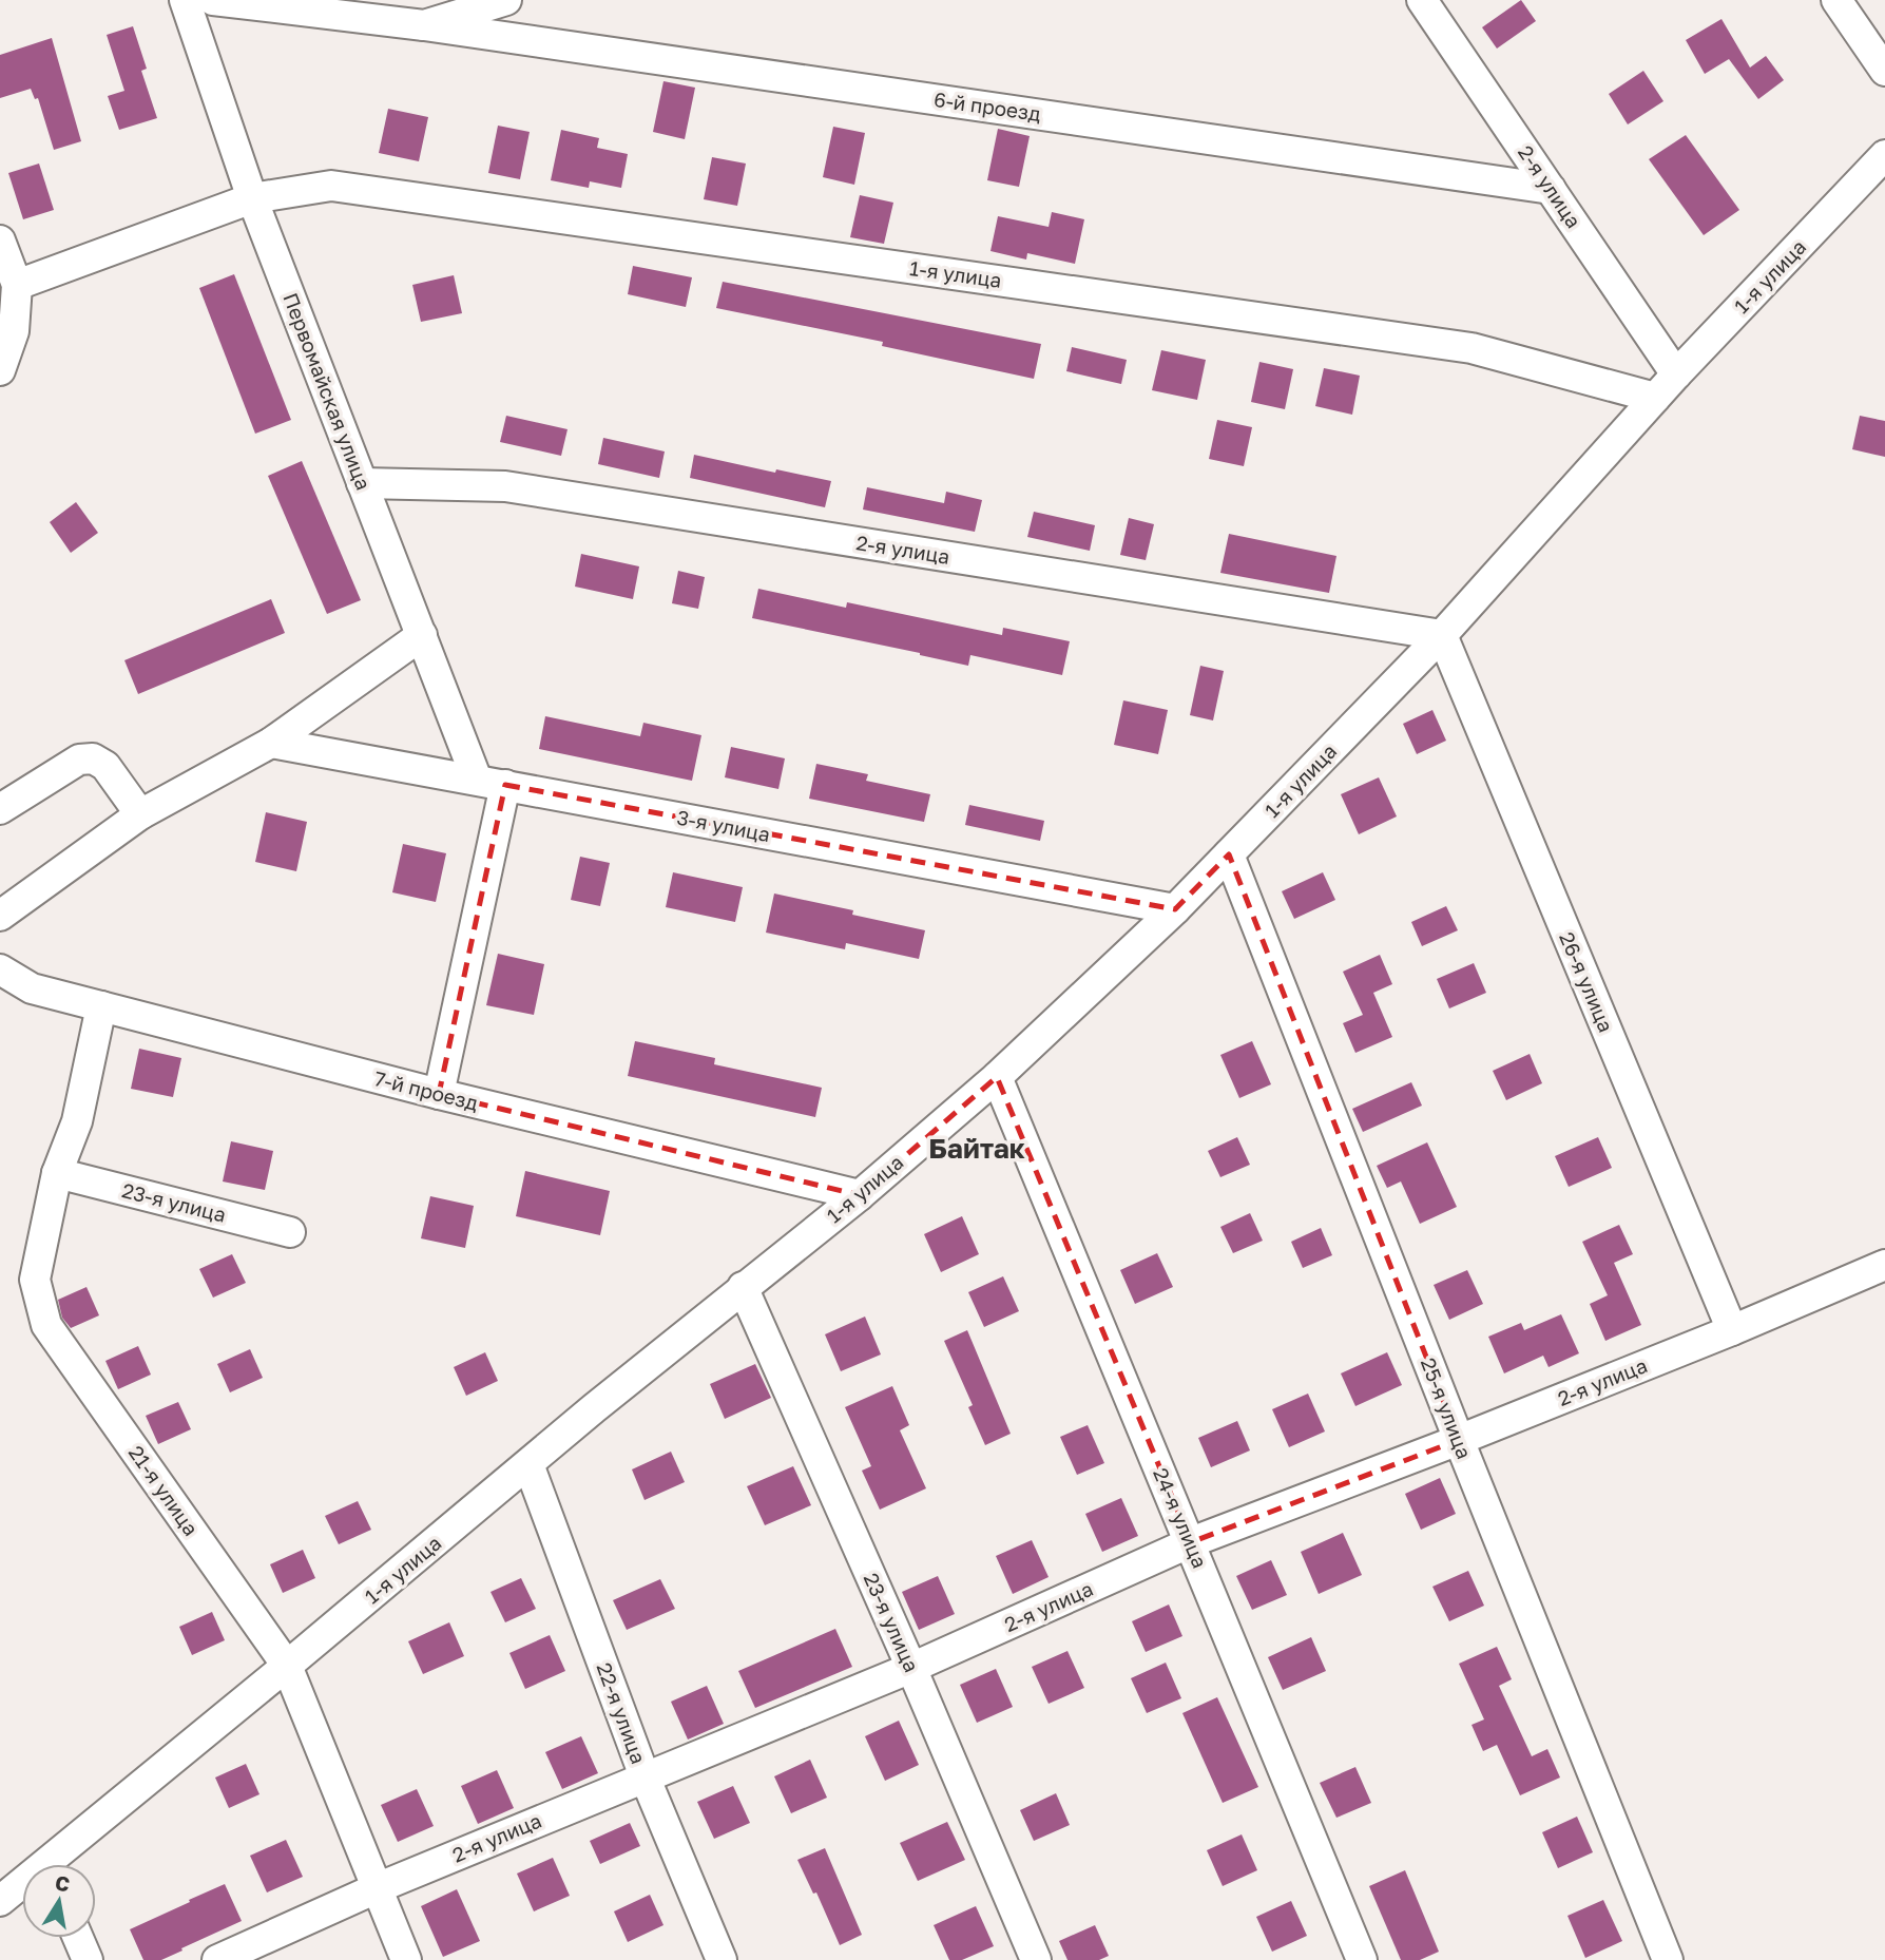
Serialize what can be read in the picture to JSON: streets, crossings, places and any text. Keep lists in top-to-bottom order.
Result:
{
  "streets": {
    "street": [
      "6-й проезд",
      "2-я улица",
      "1-я улица",
      "Первомайская улица",
      "3-я улица",
      "26-я улица",
      "7-й проезд",
      "23-я улица",
      "25-я улица",
      "21-я улица",
      "24-я улица",
      "22-я улица"
    ]
  },
  "crossings": [
    ["6-й проезд", "2-я улица"],
    ["2-я улица", "1-я улица"],
    ["2-я улица", "Первомайская улица"],
    ["2-я улица", "26-я улица"],
    ["2-я улица", "23-я улица"],
    ["2-я улица", "25-я улица"],
    ["2-я улица", "21-я улица"],
    ["2-я улица", "24-я улица"],
    ["2-я улица", "22-я улица"],
    ["1-я улица", "Первомайская улица"],
    ["1-я улица", "3-я улица"],
    ["1-я улица", "26-я улица"],
    ["1-я улица", "7-й проезд"],
    ["1-я улица", "23-я улица"],
    ["1-я улица", "25-я улица"],
    ["1-я улица", "21-я улица"],
    ["1-я улица", "24-я улица"],
    ["1-я улица", "22-я улица"],
    ["Первомайская улица", "3-я улица"],
    ["7-й проезд", "21-я улица"],
    ["23-я улица", "21-я улица"]
  ],
  "districts": ["Байтак"],
  "north": "top"
}
